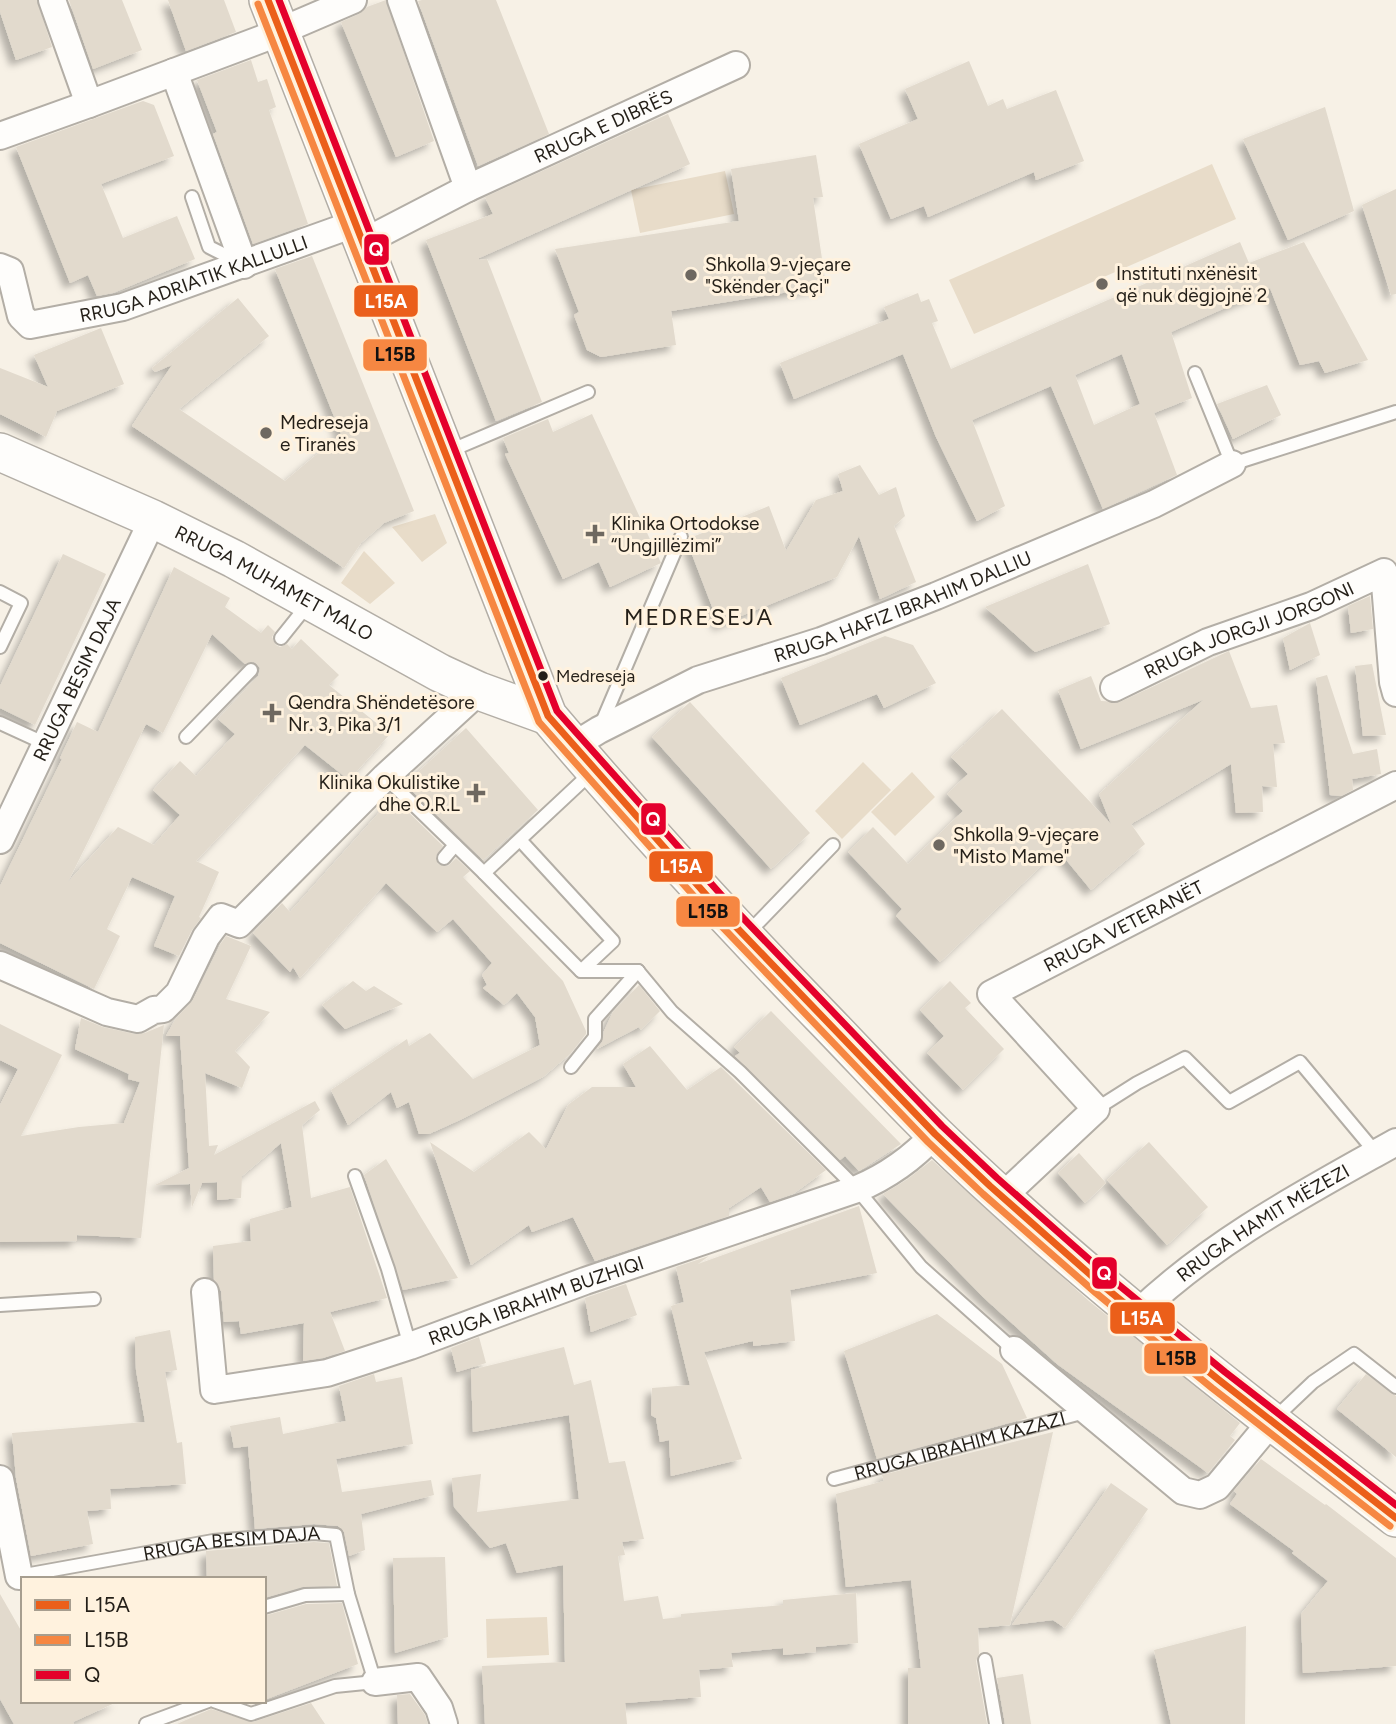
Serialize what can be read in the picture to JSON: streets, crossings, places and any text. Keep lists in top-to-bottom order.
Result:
{
  "streets": {
    "main road": ["RRUGA MUHAMET MALO"],
    "street": [
      "RRUGA E DIBRËS",
      "RRUGA ADRIATIK KALLULLI",
      "RRUGA HAFIZ IBRAHIM DALLIU",
      "RRUGA JORGJI JORGONI",
      "RRUGA BESIM DAJA",
      "RRUGA VETERANËT",
      "RRUGA HAMIT MËZEZI",
      "RRUGA IBRAHIM BUZHIQI",
      "RRUGA IBRAHIM KAZAZI"
    ]
  },
  "crossings": [
    ["RRUGA E DIBRËS", "RRUGA ADRIATIK KALLULLI"],
    ["RRUGA MUHAMET MALO", "RRUGA BESIM DAJA"],
    ["RRUGA IBRAHIM BUZHIQI", "RRUGA IBRAHIM KAZAZI"]
  ],
  "districts": ["MEDRESEJA"],
  "places": {
    "other": [
      "Shkolla 9-vjeçare \"Skënder Çaçi\"",
      "Instituti nxënësit që nuk dëgjojnë 2",
      "Medreseja e Tiranës",
      "Medreseja",
      "Shkolla 9-vjeçare \"Misto Mame\""
    ],
    "health": ["Klinika Ortodokse “Ungjillëzimi”", "Qendra Shëndetësore Nr. 3, Pika 3/1", "Klinika Okulistike dhe O.R.L"]
  },
  "lines": ["transit line L15A", "transit line Q", "transit line L15B"],
  "legend": ["L15A", "L15B", "Q"]
}
